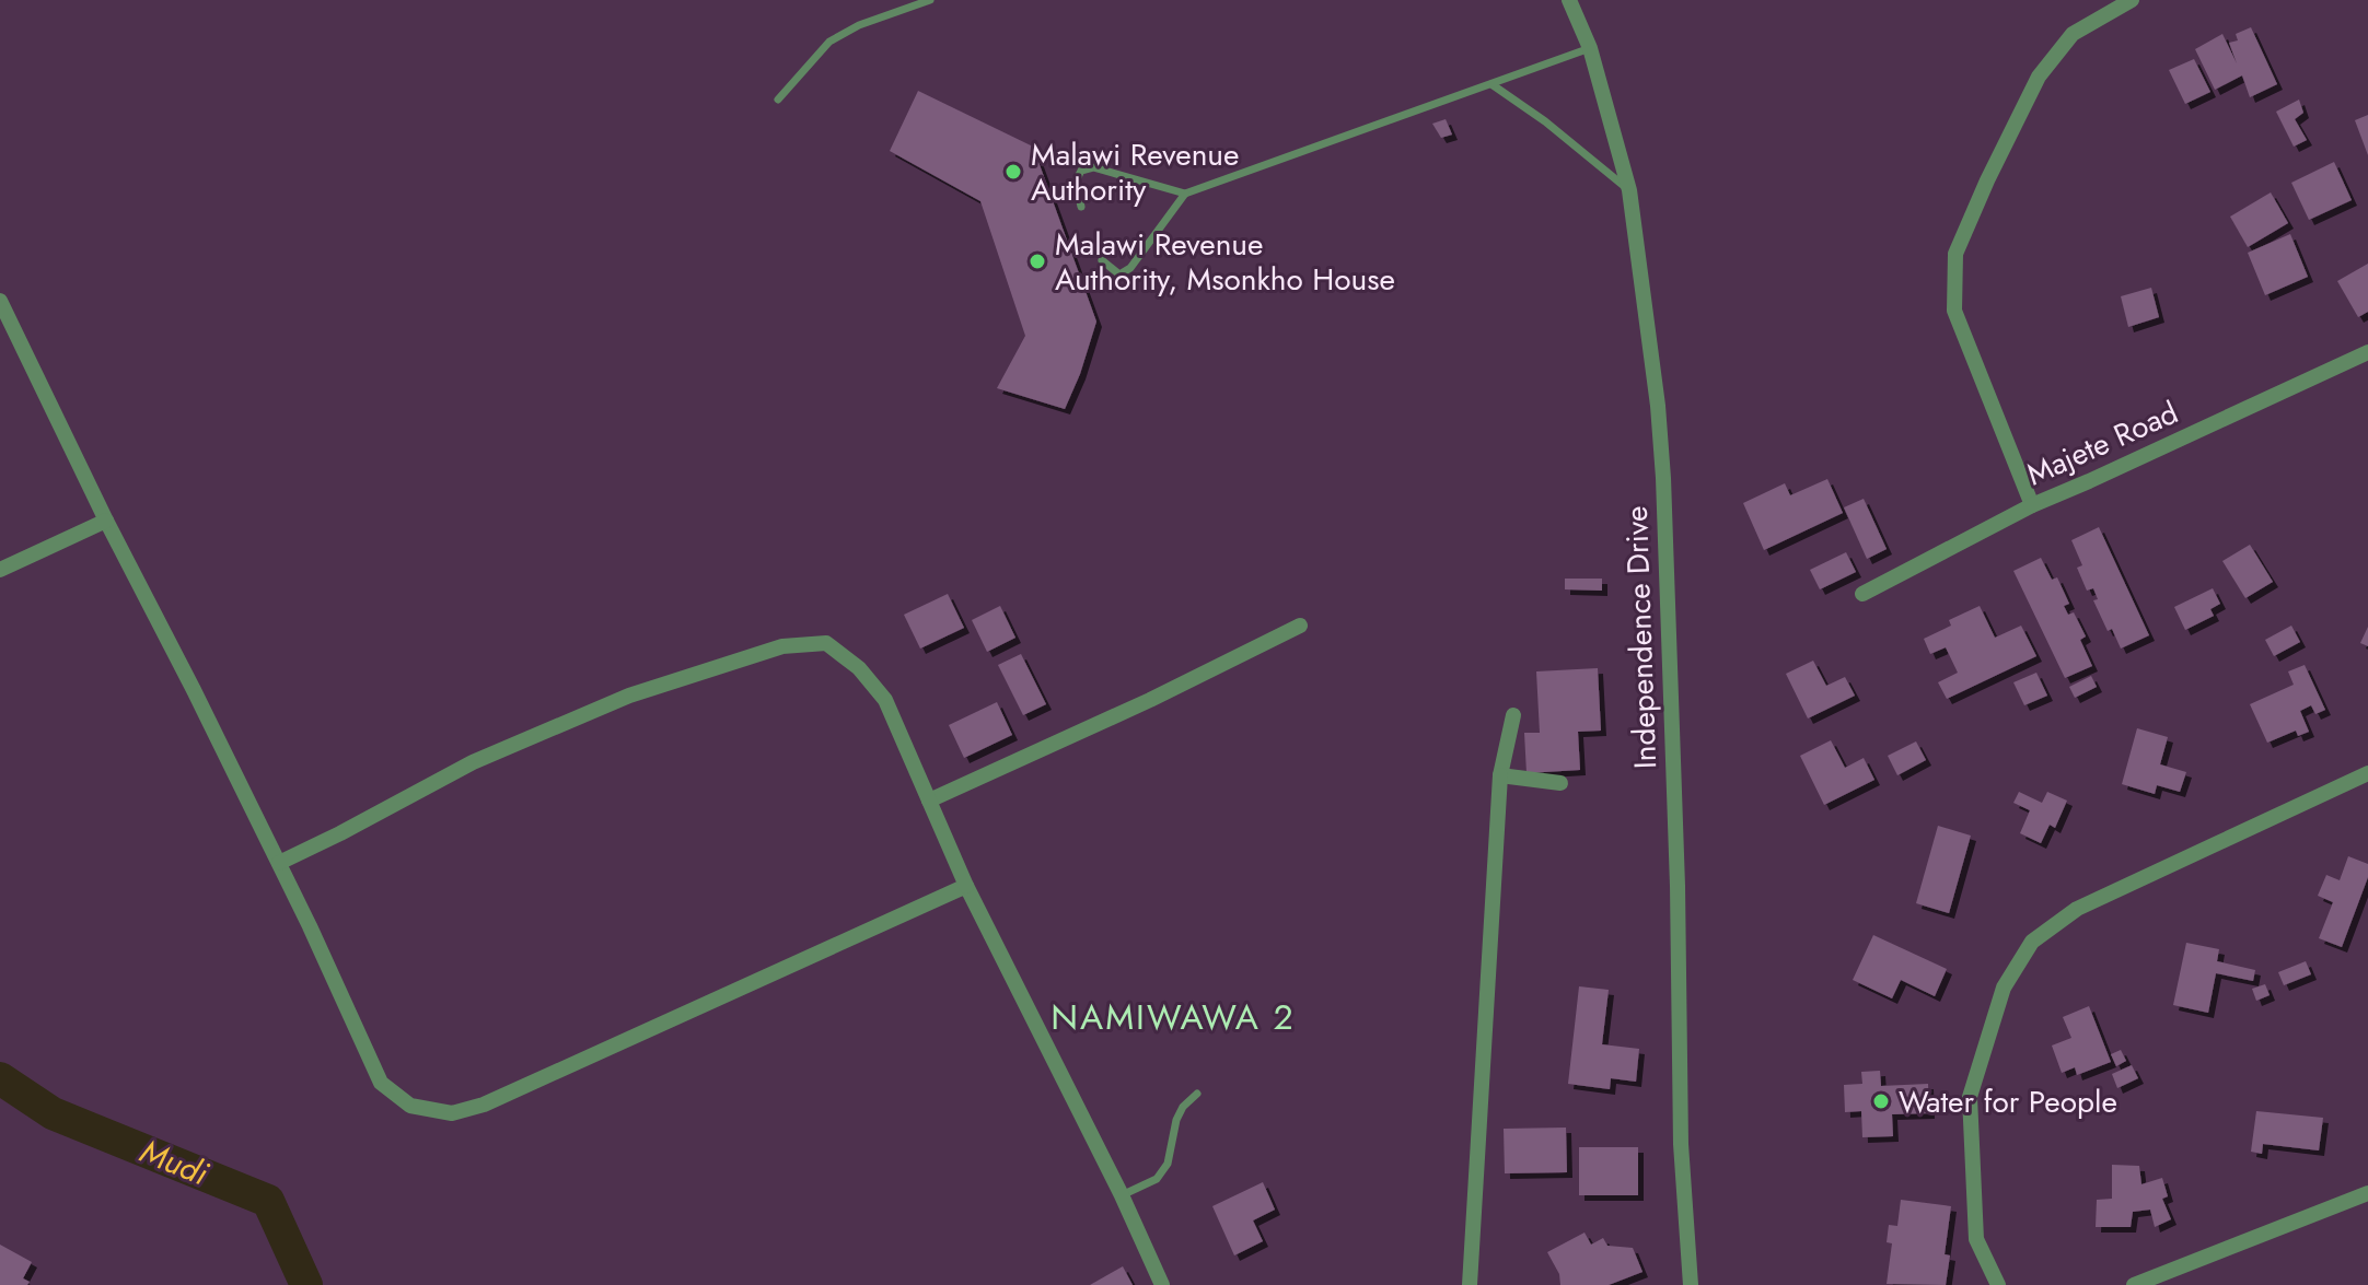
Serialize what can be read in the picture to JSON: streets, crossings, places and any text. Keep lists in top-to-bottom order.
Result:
{
  "streets": {
    "street": ["Majete Road", "Independence Drive"]
  },
  "districts": ["NAMIWAWA 2"],
  "water": ["Mudi"],
  "places": ["Malawi Revenue Authority", "Malawi Revenue Authority, Msonkho House", "Water for People"]
}
